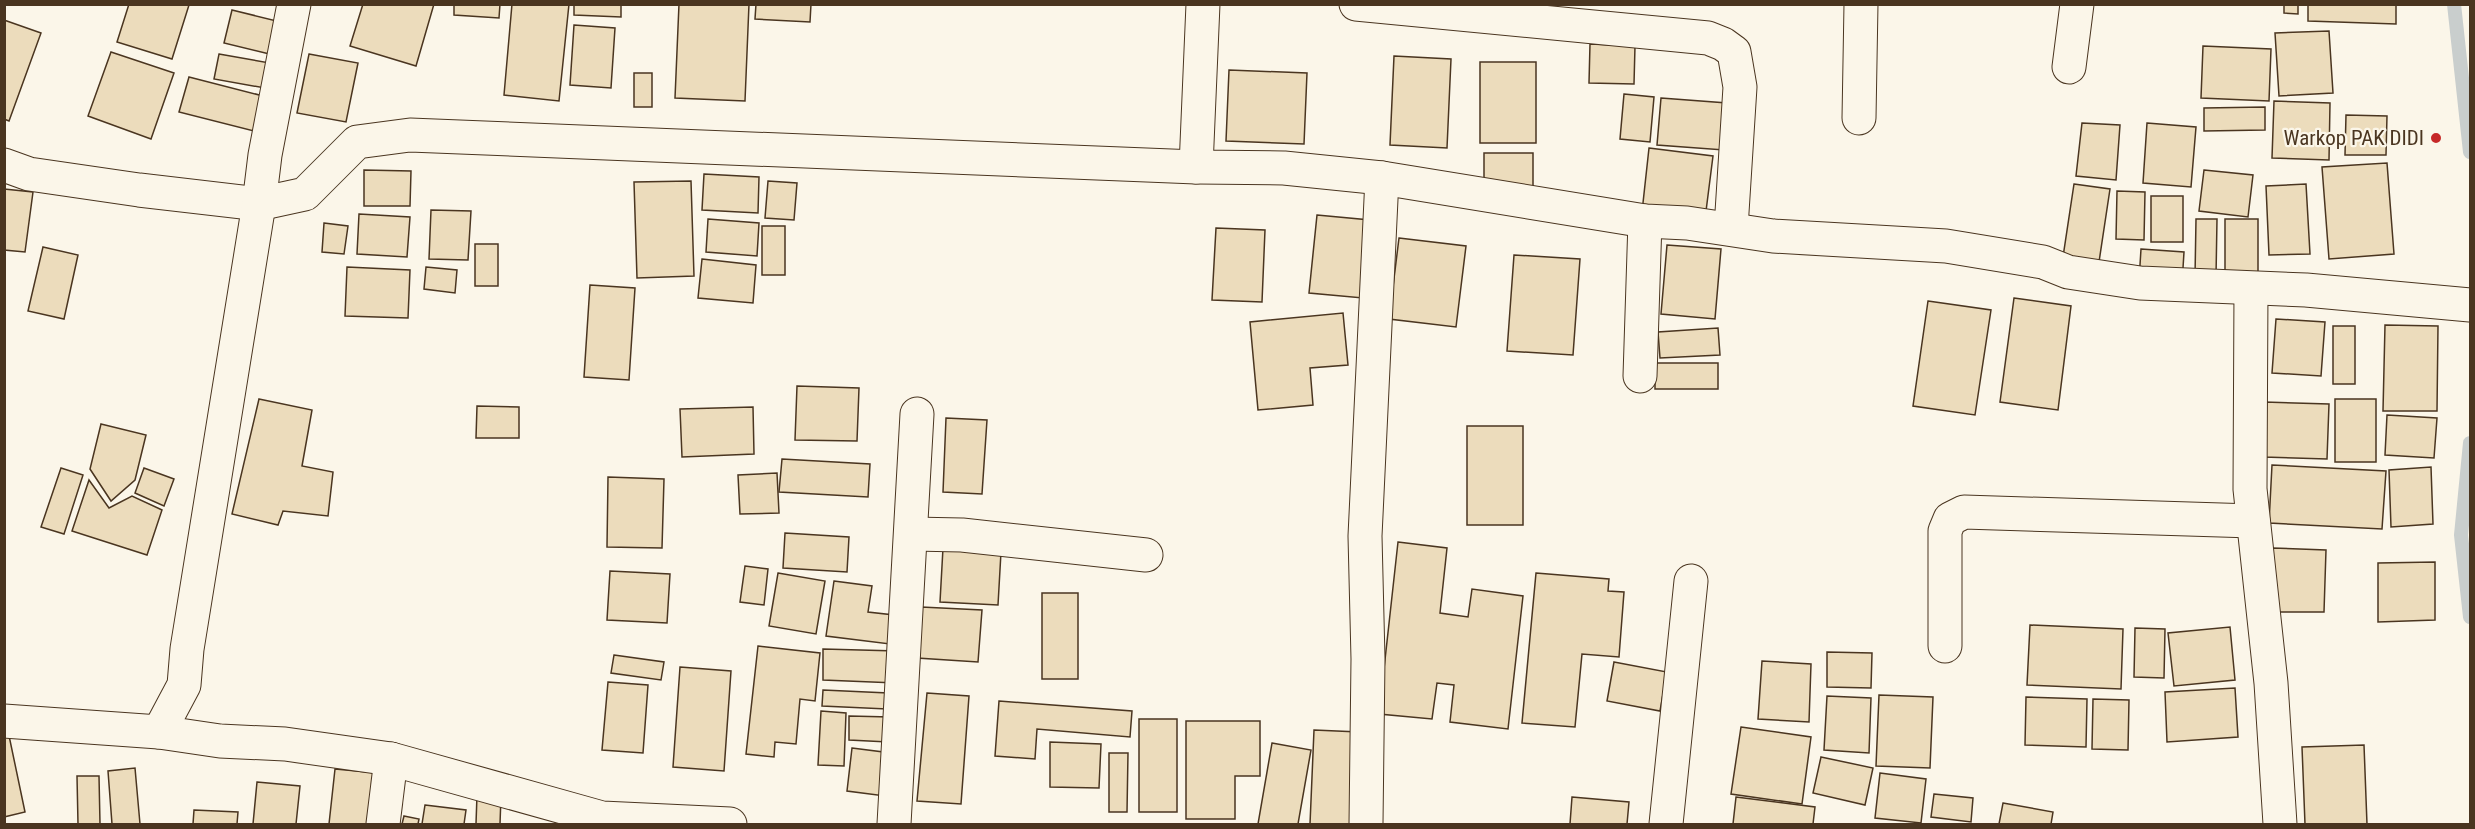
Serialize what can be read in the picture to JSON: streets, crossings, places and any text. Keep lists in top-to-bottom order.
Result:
{
  "places": ["Warkop PAK DIDI"]
}
